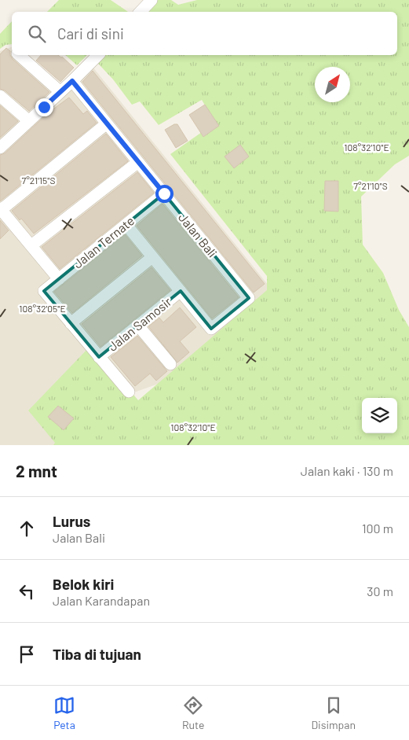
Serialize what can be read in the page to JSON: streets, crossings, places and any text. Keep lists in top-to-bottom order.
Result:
{
  "streets": {
    "street": ["Jalan Bali", "Jalan Ternate", "Jalan Samosir"]
  },
  "crossings": [
    ["Jalan Bali", "Jalan Ternate"],
    ["Jalan Bali", "Jalan Samosir"]
  ],
  "north": "top right",
  "page": {
    "search": "Cari di sini",
    "heading": ["2 mnt", "Jalan kaki · 130 m"],
    "list": [
      ["Lurus", "Jalan Bali", "100 m"],
      ["Belok kiri", "Jalan Karandapan", "30 m"],
      "Tiba di tujuan"
    ],
    "nav": ["Peta", "Rute", "Disimpan"]
  },
  "coordinates": [
    "108°32'10\"E",
    "7°21'15\"S",
    "7°21'10\"S",
    "108°32'05\"E"
  ]
}
